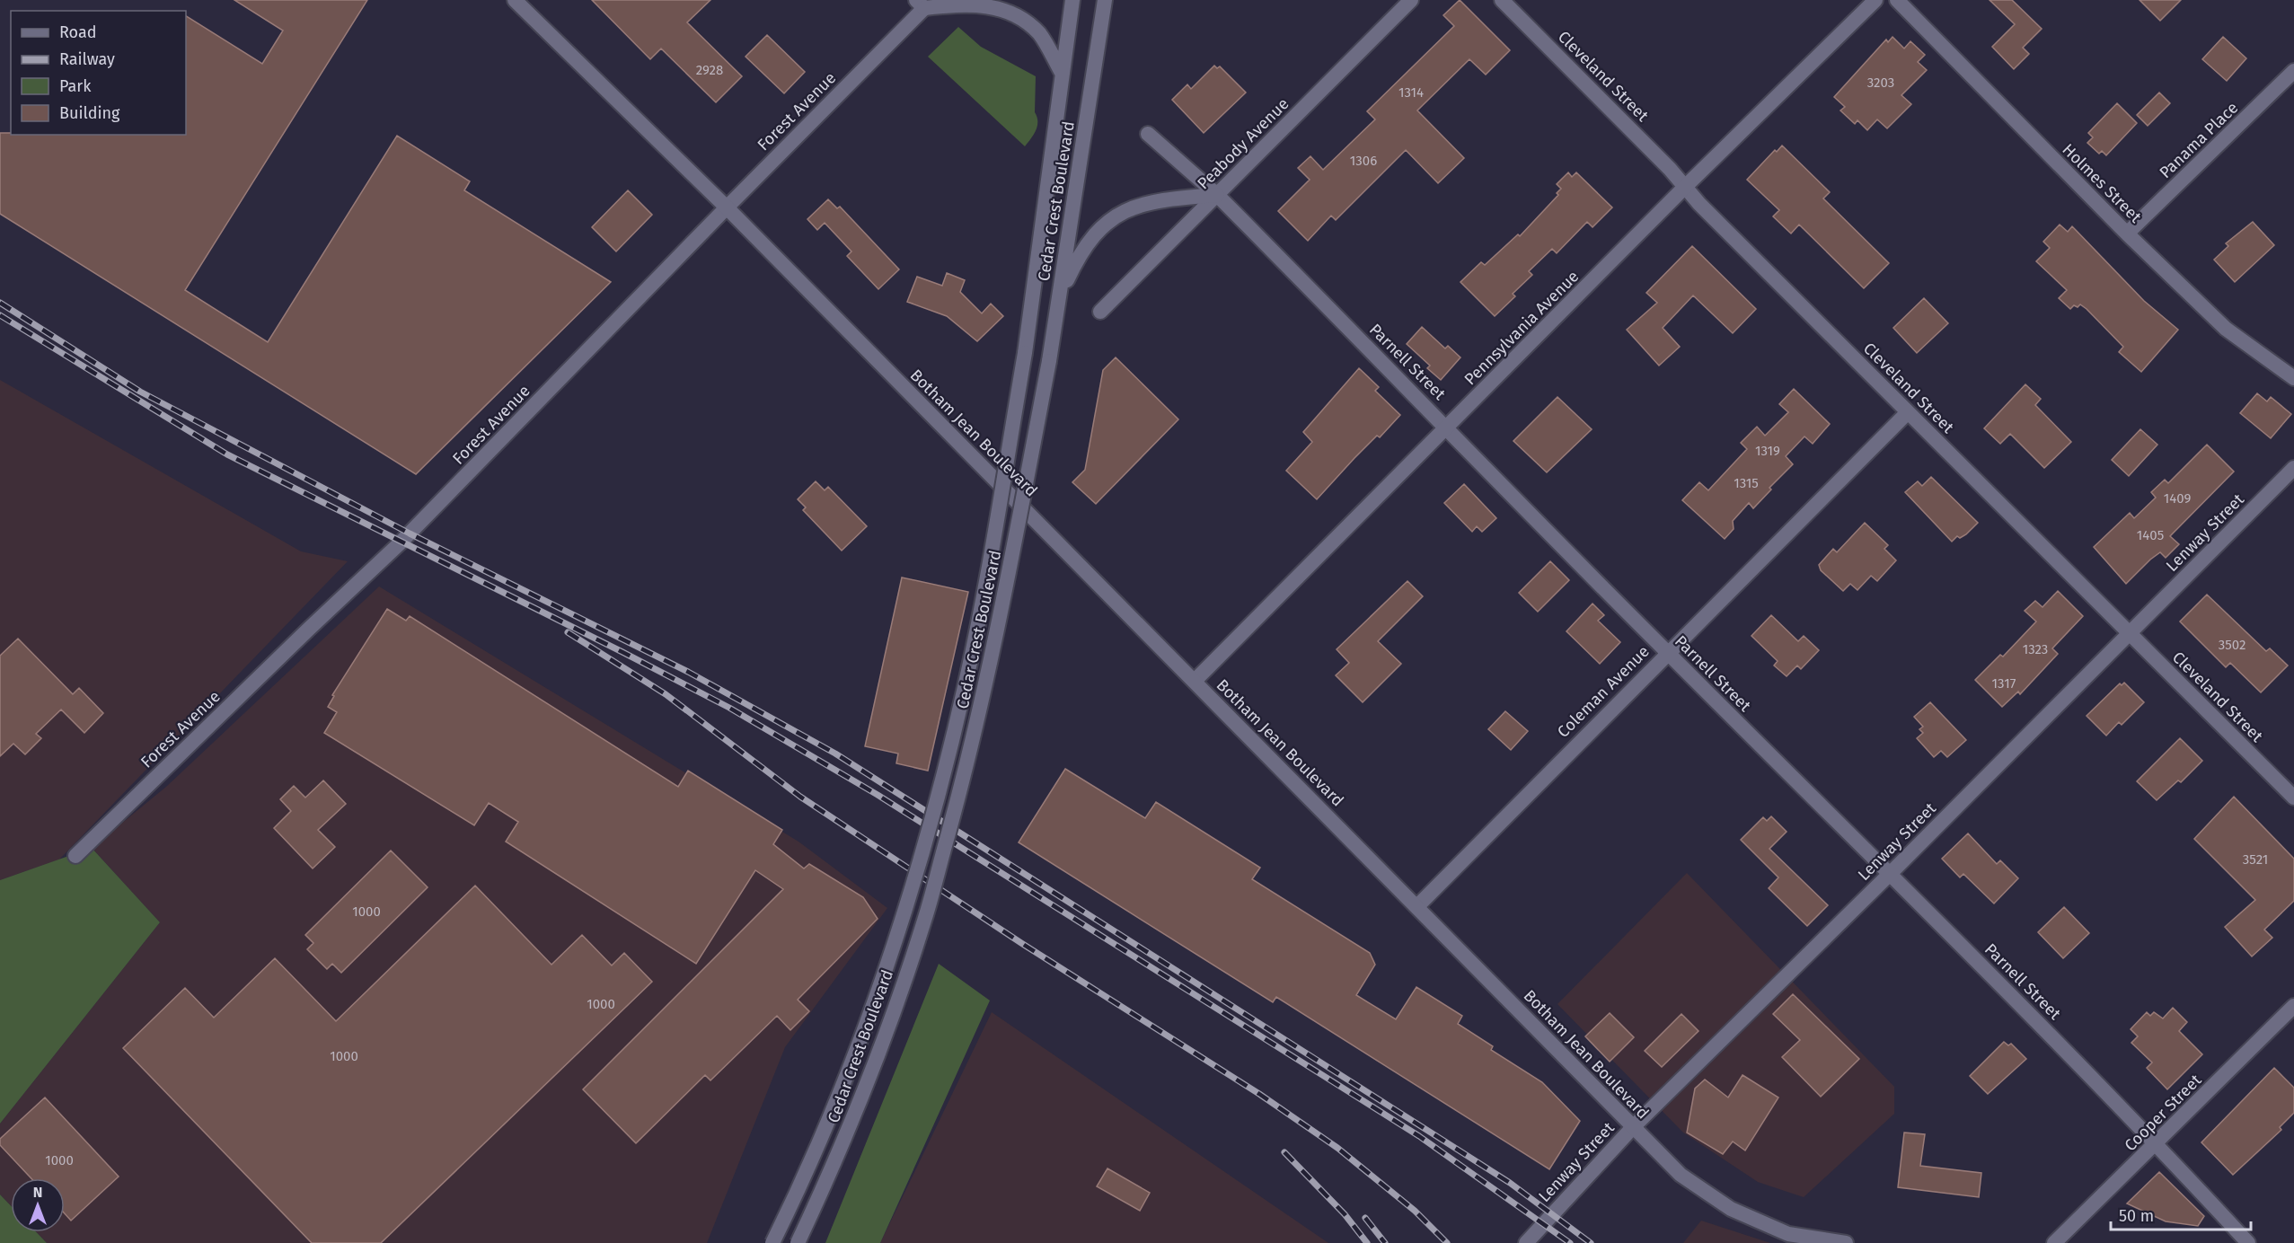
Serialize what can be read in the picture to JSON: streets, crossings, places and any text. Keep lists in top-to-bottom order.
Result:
{
  "streets": {
    "street": [
      "Cleveland Street",
      "Forest Avenue",
      "Panama Place",
      "Peabody Avenue",
      "Holmes Street",
      "Cedar Crest Boulevard",
      "Pennsylvania Avenue",
      "Parnell Street",
      "Botham Jean Boulevard",
      "Lenway Street",
      "Coleman Avenue",
      "Cooper Street"
    ]
  },
  "crossings": [
    ["Cleveland Street", "Pennsylvania Avenue"],
    ["Cleveland Street", "Lenway Street"],
    ["Cleveland Street", "Coleman Avenue"],
    ["Forest Avenue", "Botham Jean Boulevard"],
    ["Panama Place", "Holmes Street"],
    ["Peabody Avenue", "Parnell Street"],
    ["Pennsylvania Avenue", "Parnell Street"],
    ["Pennsylvania Avenue", "Botham Jean Boulevard"],
    ["Parnell Street", "Lenway Street"],
    ["Parnell Street", "Coleman Avenue"],
    ["Parnell Street", "Cooper Street"],
    ["Botham Jean Boulevard", "Lenway Street"],
    ["Botham Jean Boulevard", "Coleman Avenue"]
  ],
  "house_numbers": [
    "2928",
    "3203",
    "1314",
    "1306",
    "1319",
    "1315",
    "1409",
    "1405",
    "3502",
    "1323",
    "1317",
    "3521",
    "1000",
    "1000",
    "1000",
    "1000"
  ],
  "legend": [
    "Road",
    "Railway",
    "Park",
    "Building"
  ],
  "scale_bar": "50 m",
  "north": "top"
}
